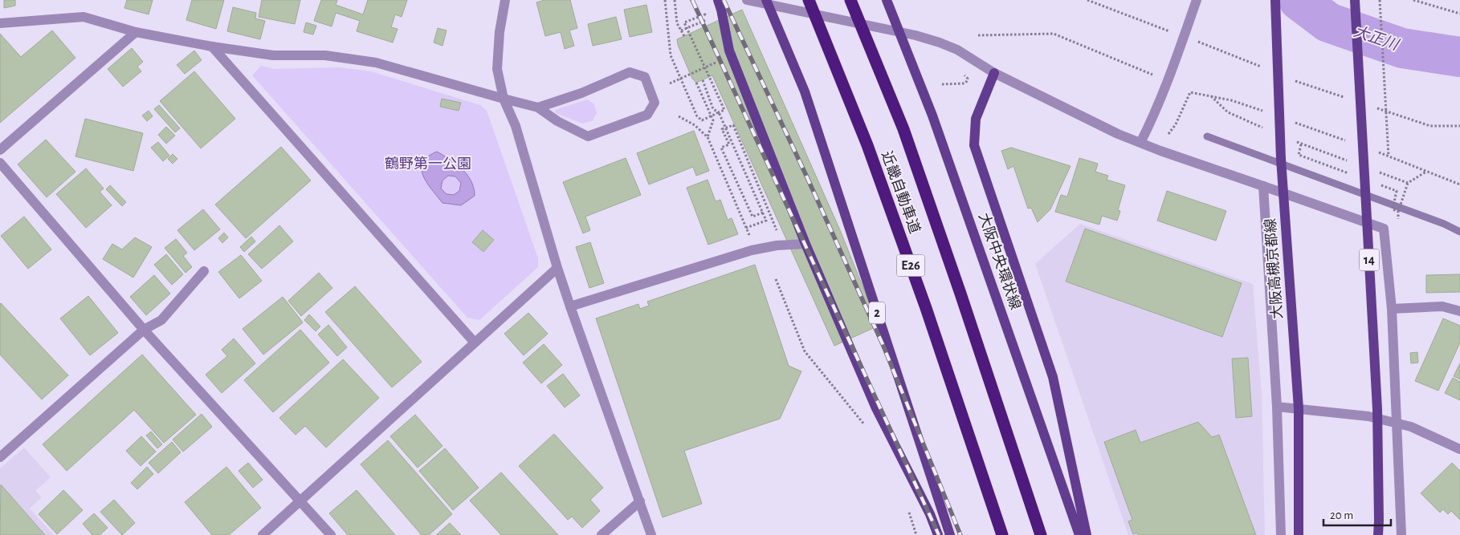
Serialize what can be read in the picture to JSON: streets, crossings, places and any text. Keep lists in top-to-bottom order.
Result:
{
  "streets": {
    "highway": ["近畿自動車道", "E26"],
    "main road": [
      "14",
      "大阪中央環状線",
      "大阪高槻京都線",
      "2"
    ]
  },
  "water": ["大正川"],
  "parks": ["鶴野第一公園"],
  "scale_bar": "20 m"
}
